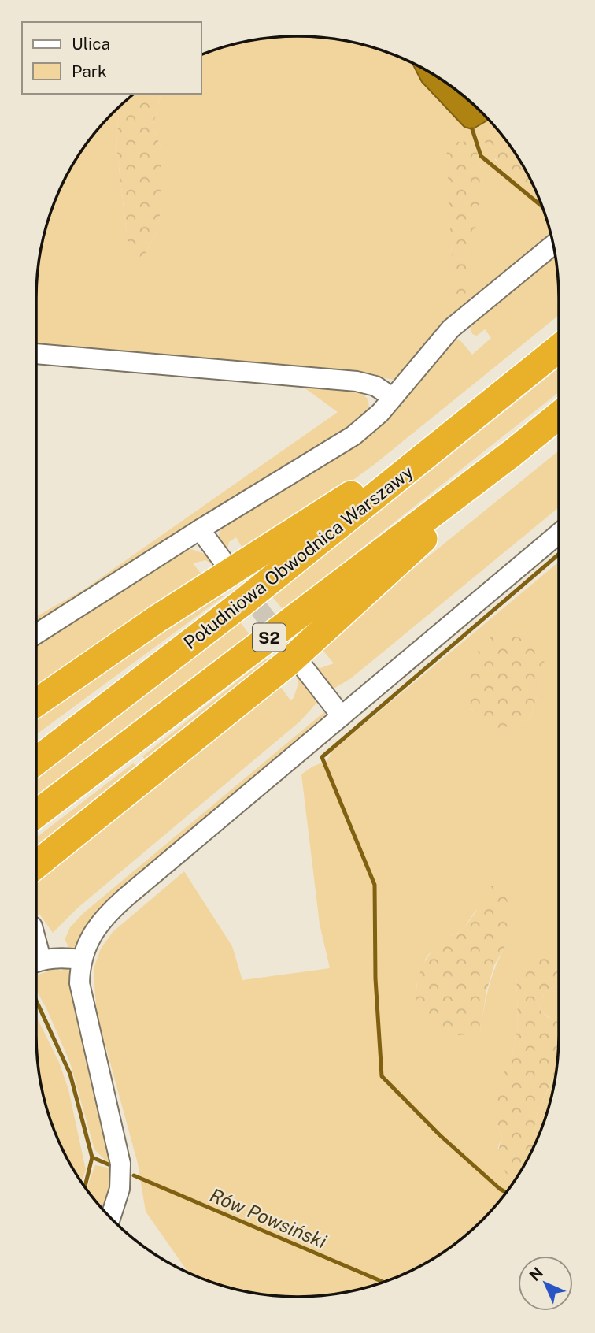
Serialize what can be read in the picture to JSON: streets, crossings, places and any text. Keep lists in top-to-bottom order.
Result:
{
  "streets": {
    "highway": ["Południowa Obwodnica Warszawy", "S2"]
  },
  "water": ["Rów Powsiński"],
  "legend": ["Ulica", "Park"],
  "north": "top left"
}
